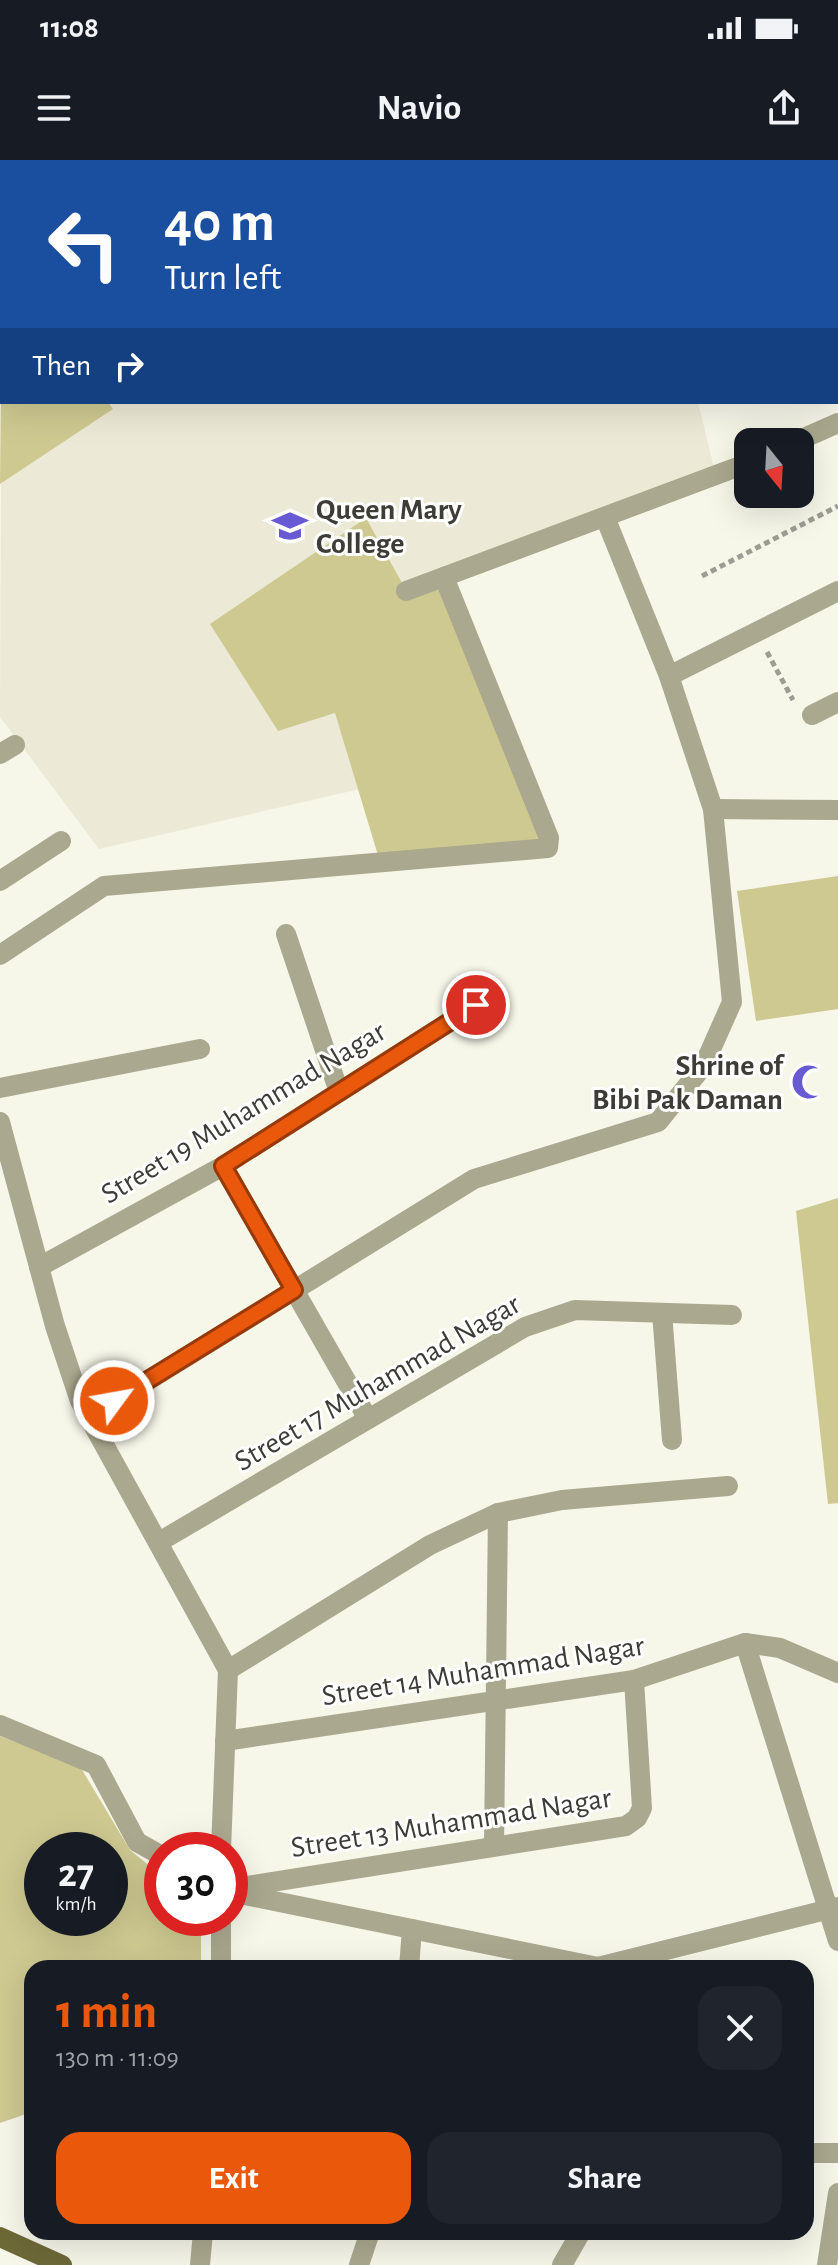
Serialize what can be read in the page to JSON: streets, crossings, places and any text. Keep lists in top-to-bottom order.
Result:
{
  "streets": {
    "street": [
      "Street 19 Muhammad Nagar",
      "Street 17 Muhammad Nagar",
      "Street 14 Muhammad Nagar",
      "Street 13 Muhammad Nagar"
    ]
  },
  "crossings": [
    ["Street 14 Muhammad Nagar", "Street 13 Muhammad Nagar"]
  ],
  "places": {
    "school or university": ["Queen Mary College"],
    "mosque": ["Shrine of Bibi Pak Daman"]
  },
  "north": "bottom",
  "page": {
    "status": "11:08",
    "header": "Navio",
    "turn": ["40 m", "Turn left"],
    "then": "Then",
    "speed": "27 km/h",
    "limit": "30",
    "heading": ["1 min", "130 m · 11:09"],
    "buttons": ["Exit", "Share"]
  }
}
